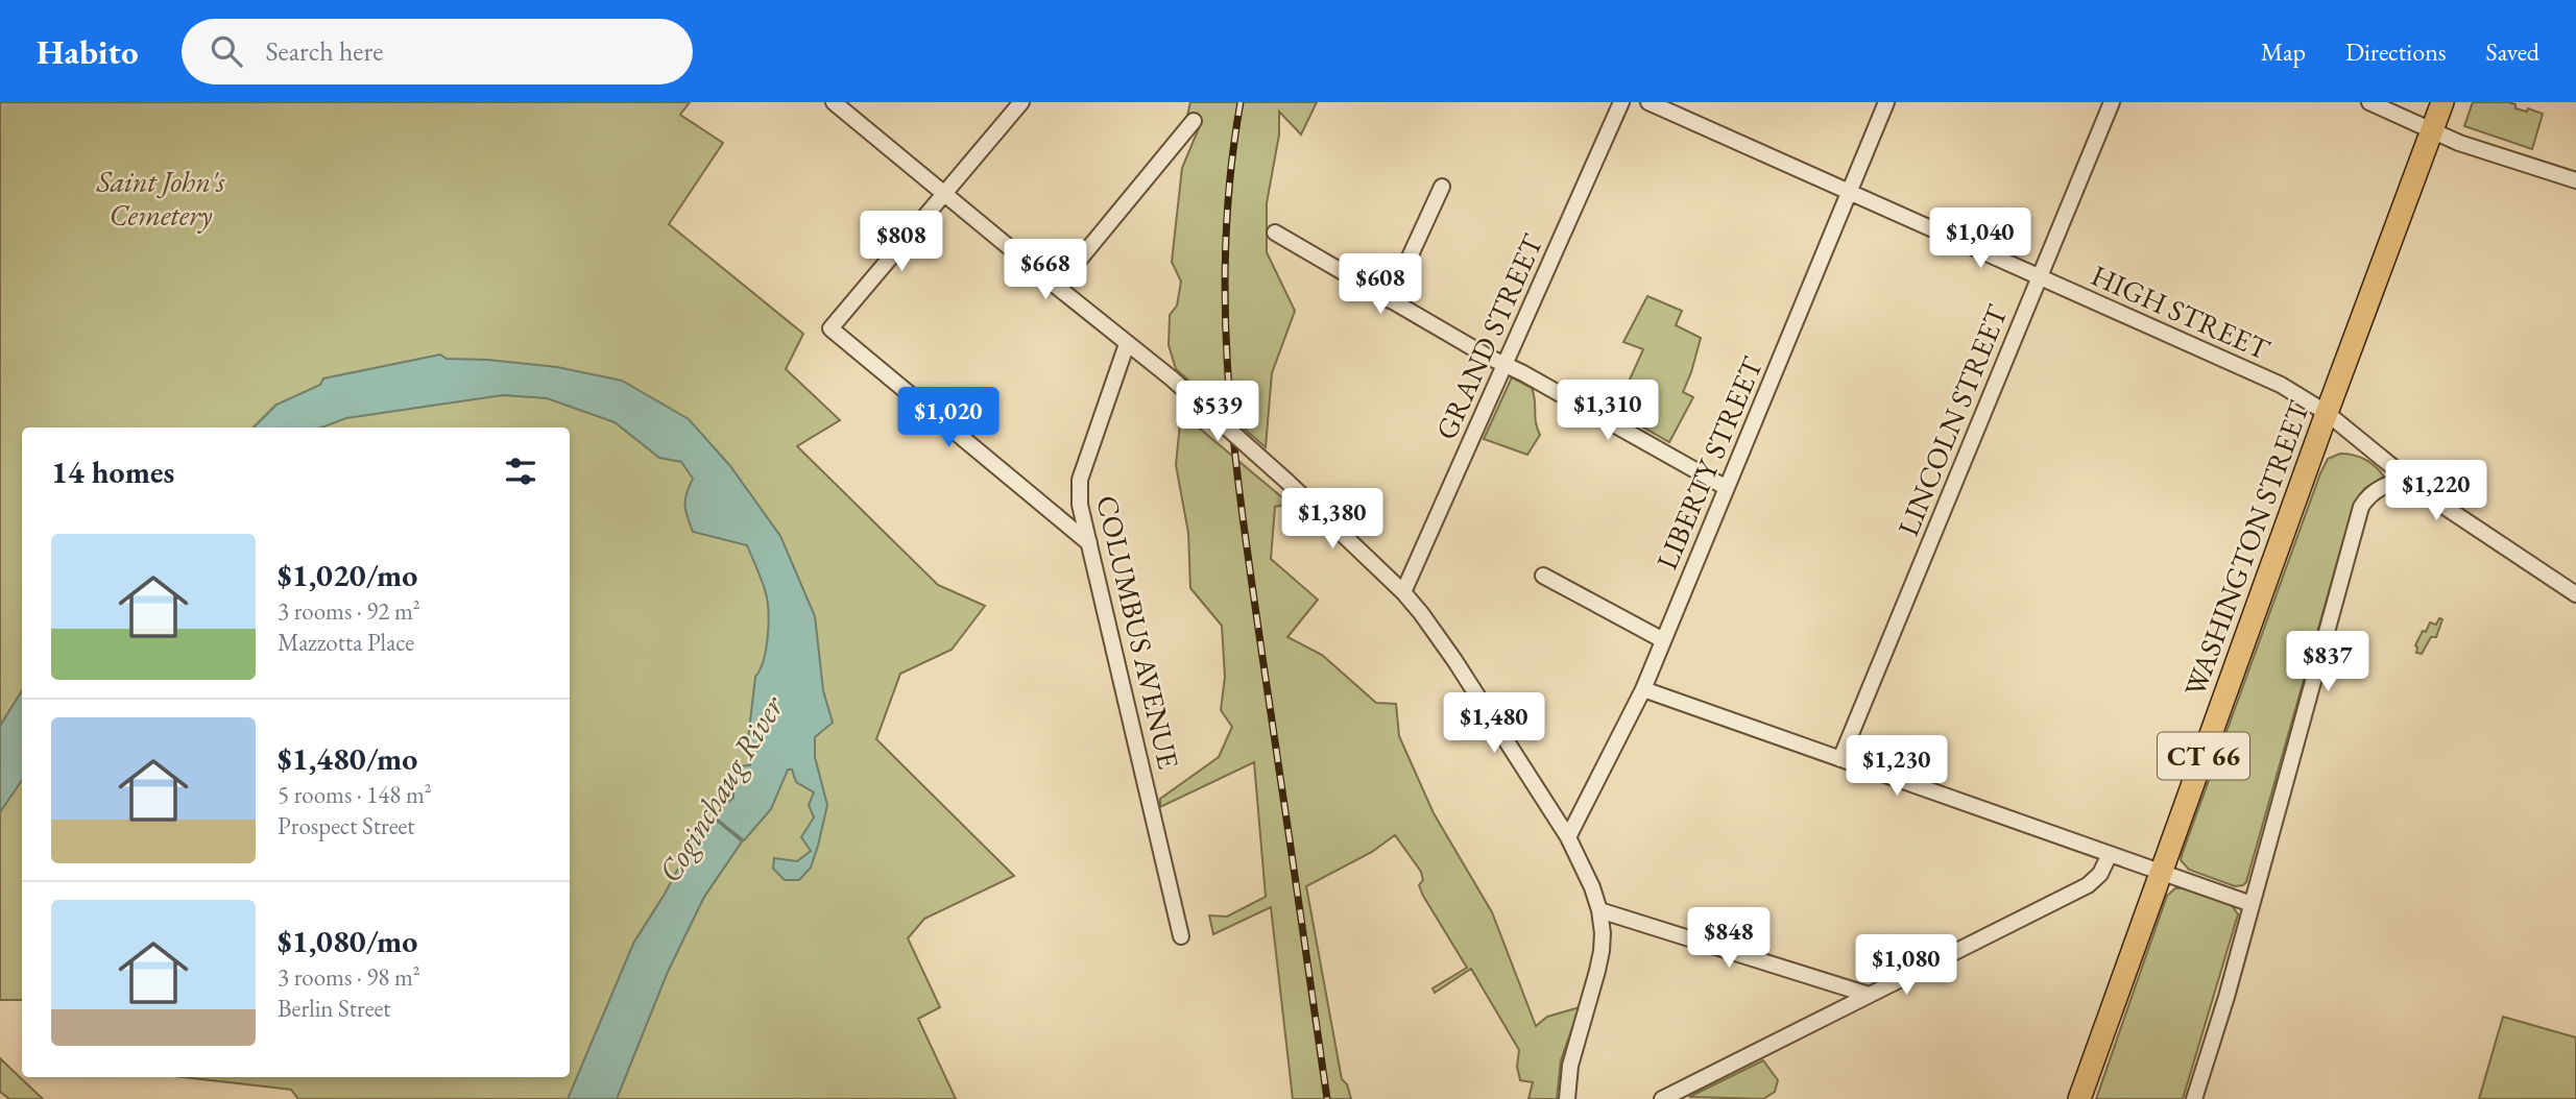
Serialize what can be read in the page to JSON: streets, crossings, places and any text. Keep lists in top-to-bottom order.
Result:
{
  "streets": {
    "highway": ["WASHINGTON STREET", "CT 66"],
    "street": [
      "HIGH STREET",
      "GRAND STREET",
      "LINCOLN STREET",
      "LIBERTY STREET",
      "COLUMBUS AVENUE"
    ]
  },
  "crossings": [
    ["HIGH STREET", "LINCOLN STREET"],
    ["HIGH STREET", "LIBERTY STREET"],
    ["HIGH STREET", "WASHINGTON STREET"]
  ],
  "water": ["Coginchaug River"],
  "parks": ["Saint John's Cemetery"],
  "page": {
    "header": "Habito",
    "search": "Search here",
    "nav": ["Map", "Directions", "Saved"],
    "price": [
      "$1,040",
      "$808",
      "$668",
      "$608",
      "$1,310",
      "$539",
      "$1,020",
      "$1,220",
      "$1,380",
      "$837",
      "$1,480",
      "$1,230",
      "$848",
      "$1,080"
    ],
    "heading": "14 homes",
    "list": [
      {
        "name": "$1,020/mo",
        "note": "3 rooms · 92 m² · Mazzotta Place"
      },
      {
        "name": "$1,480/mo",
        "note": "5 rooms · 148 m² · Prospect Street"
      },
      {
        "name": "$1,080/mo",
        "note": "3 rooms · 98 m² · Berlin Street"
      }
    ]
  }
}
